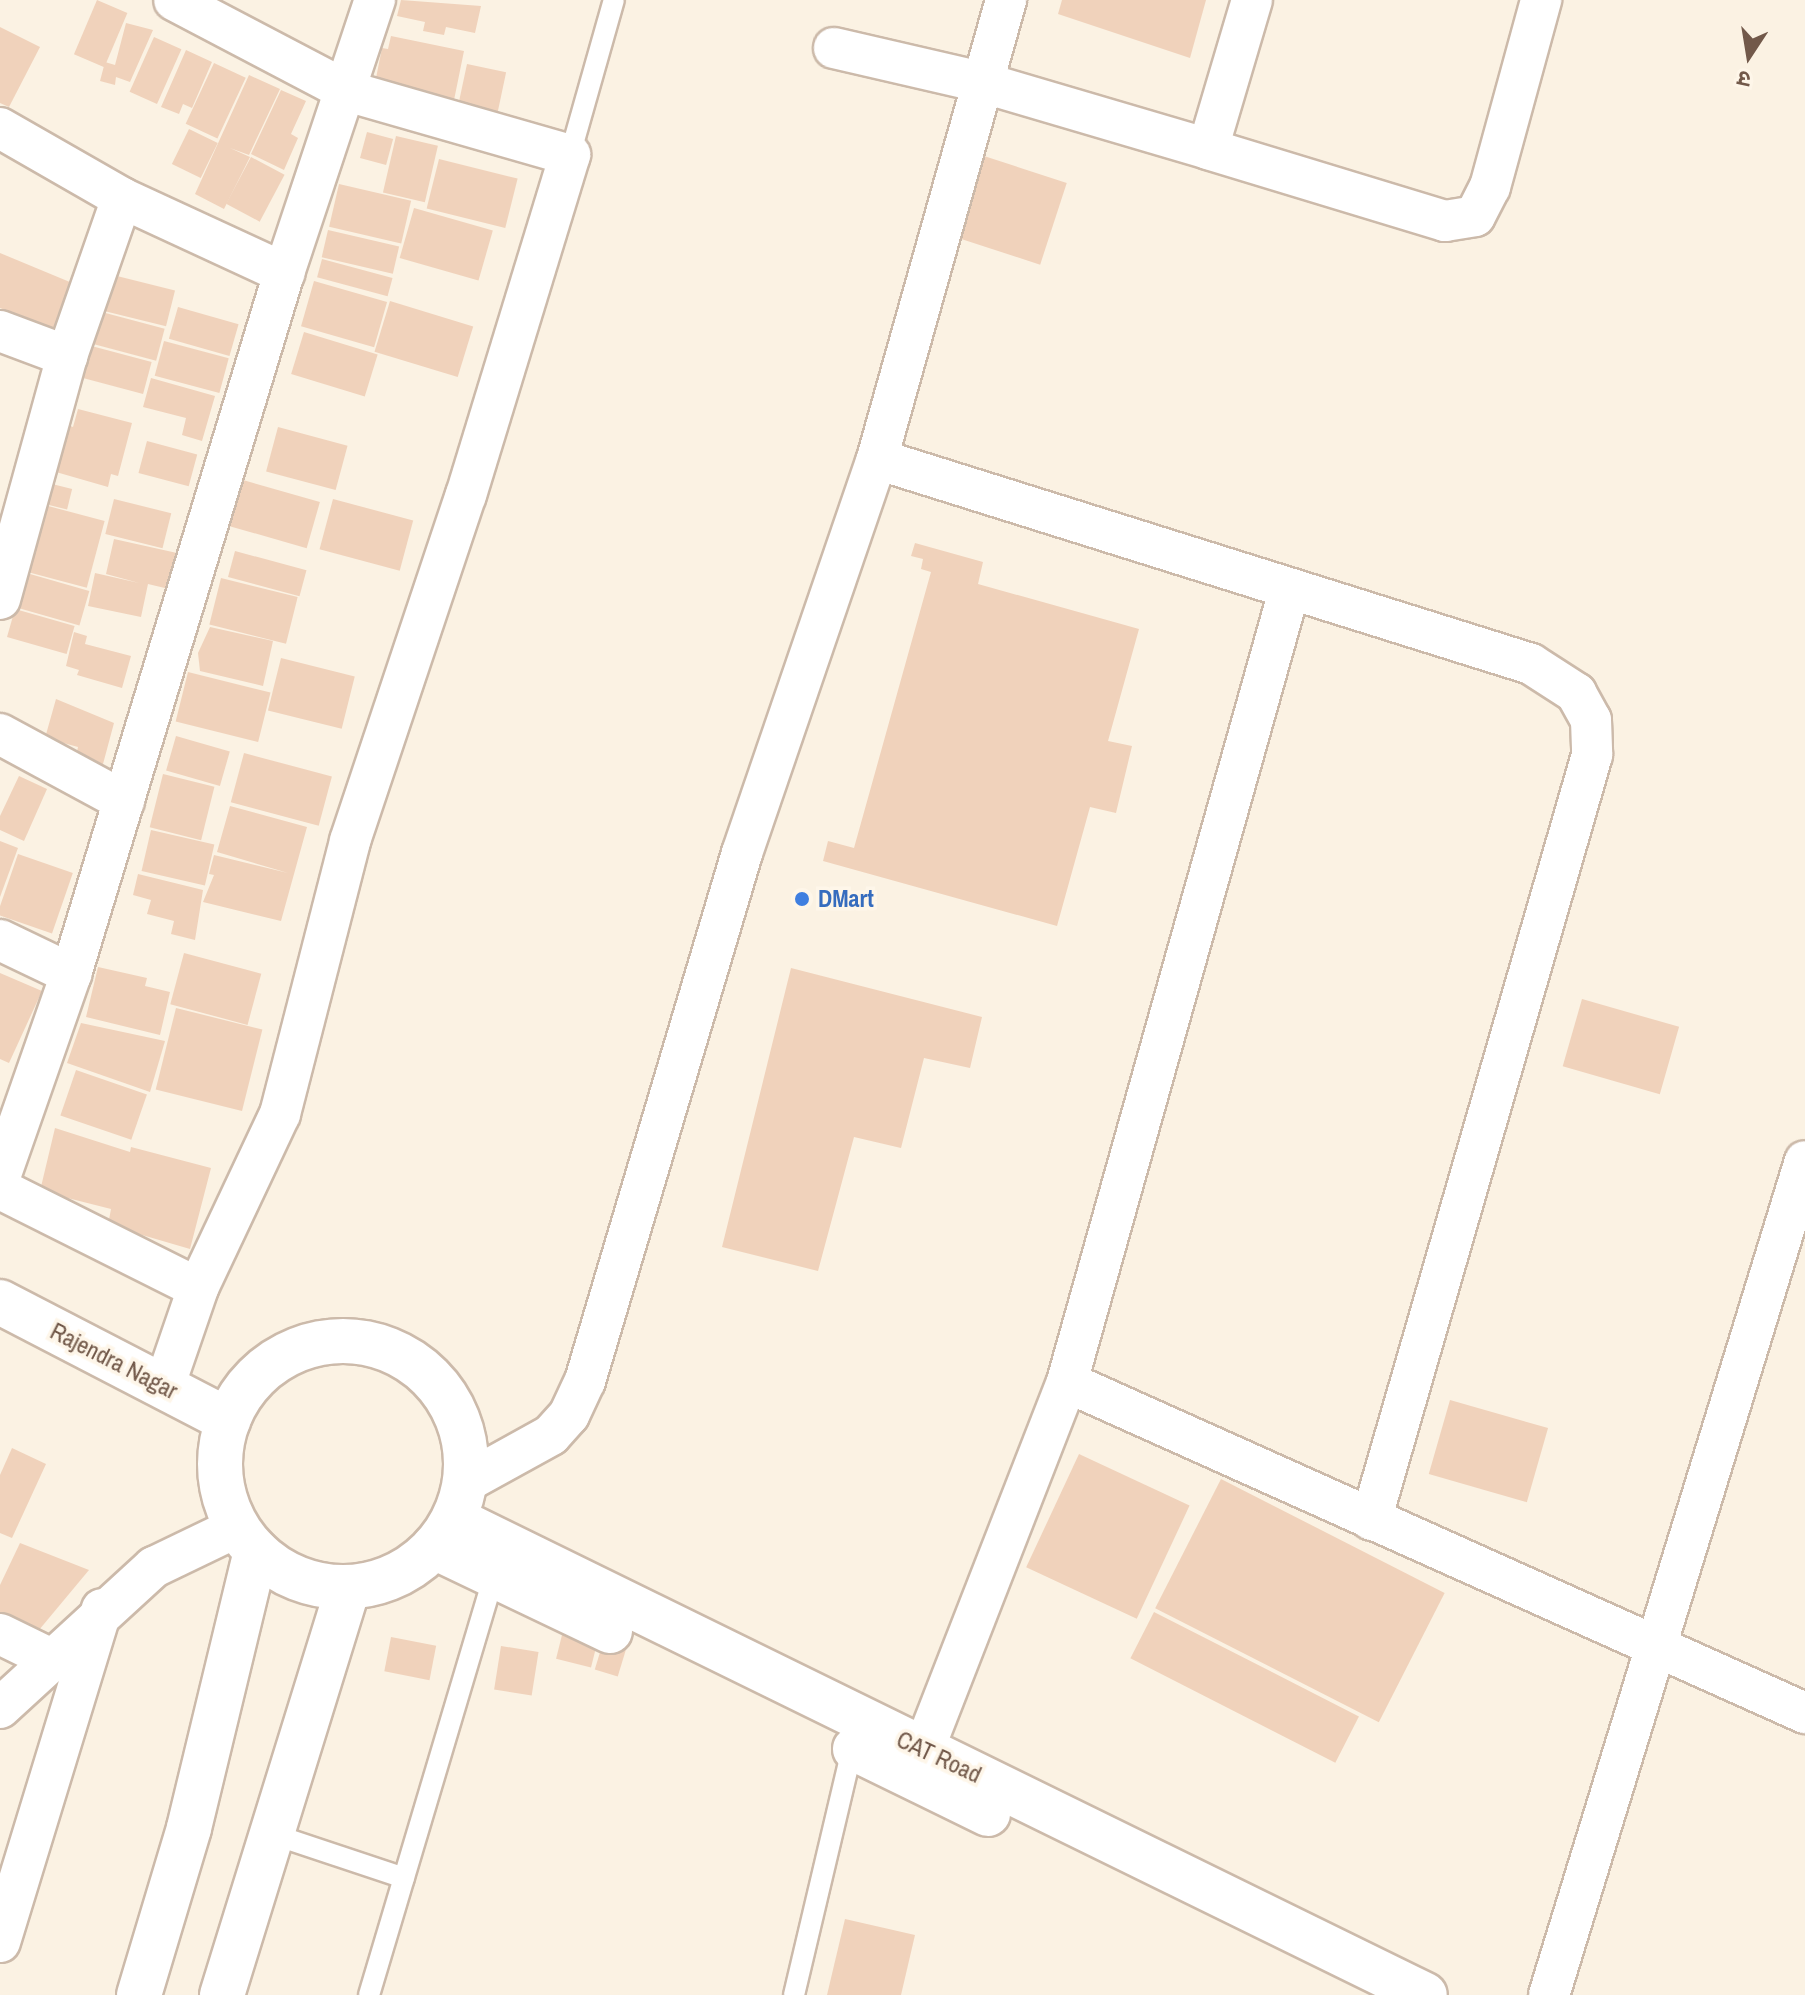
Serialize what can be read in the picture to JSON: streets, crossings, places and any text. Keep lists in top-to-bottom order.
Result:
{
  "streets": {
    "street": ["Rajendra Nagar", "CAT Road"]
  },
  "crossings": [
    ["Rajendra Nagar", "CAT Road"]
  ],
  "places": ["DMart"],
  "north": "bottom"
}
